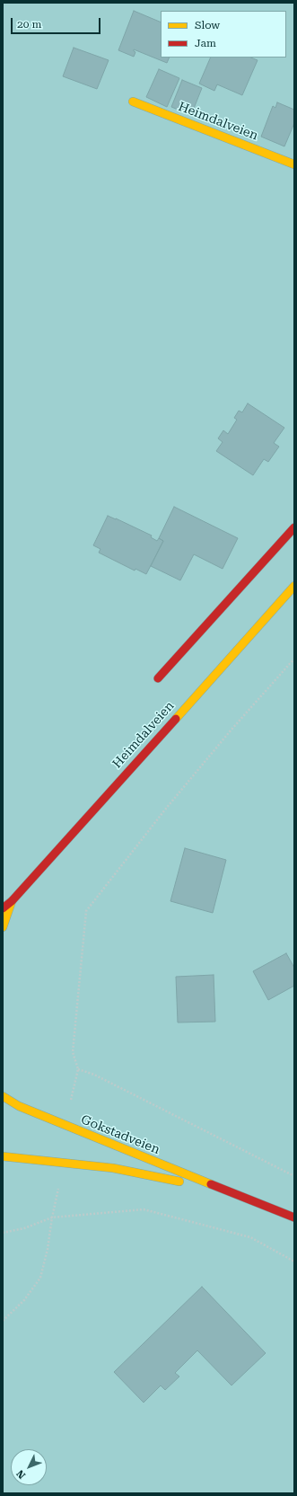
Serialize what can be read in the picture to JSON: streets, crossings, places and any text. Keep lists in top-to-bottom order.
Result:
{
  "streets": {
    "main road": ["Heimdalveien", "Gokstadveien"]
  },
  "legend": ["Slow", "Jam"],
  "scale_bar": "20 m",
  "north": "bottom left"
}
